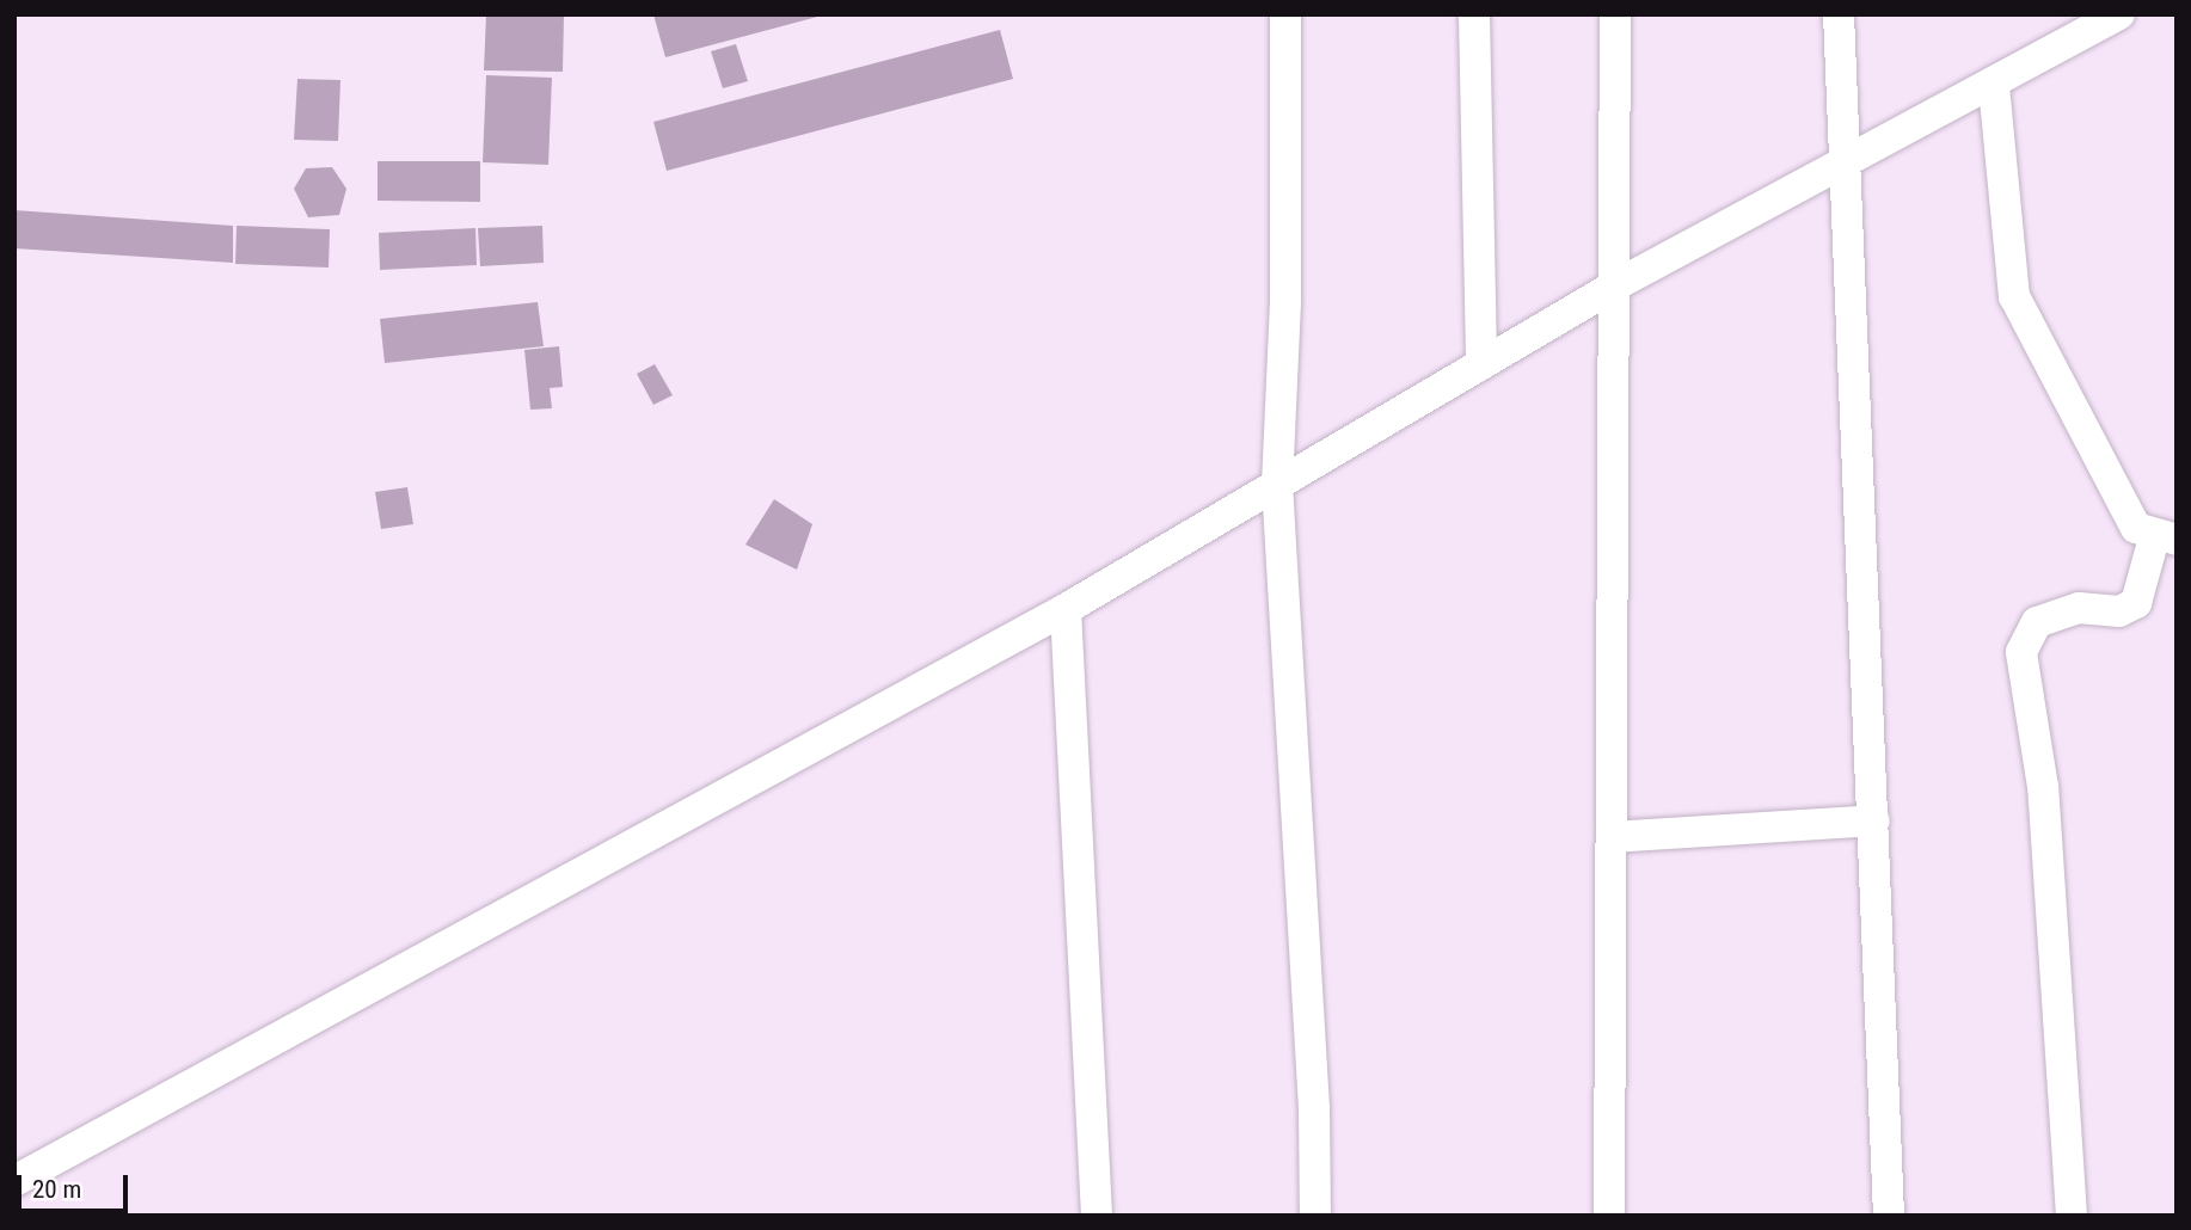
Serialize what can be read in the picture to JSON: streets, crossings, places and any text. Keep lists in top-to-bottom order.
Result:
{
  "scale_bar": "20 m"
}
